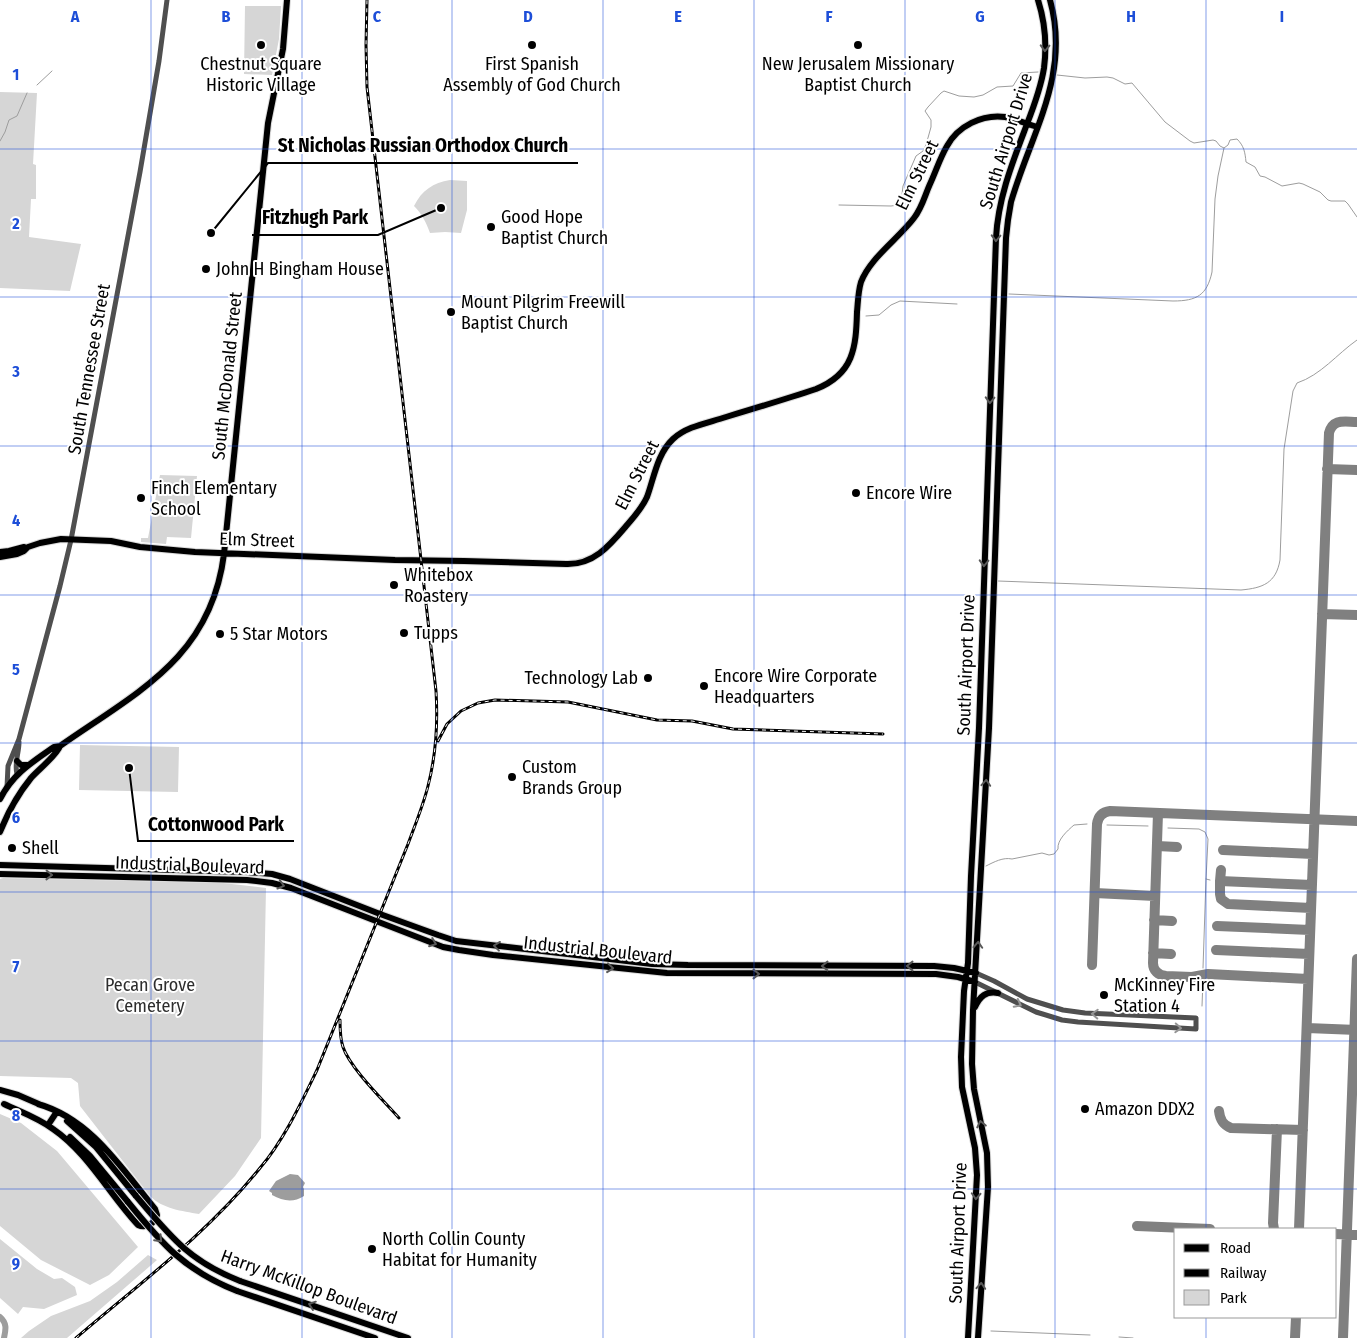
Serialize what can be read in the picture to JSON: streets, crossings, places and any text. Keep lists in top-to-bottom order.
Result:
{
  "streets": {
    "main road": [
      "South Airport Drive",
      "Elm Street",
      "South McDonald Street",
      "Industrial Boulevard",
      "Harry McKillop Boulevard"
    ],
    "street": ["South Tennessee Street"]
  },
  "crossings": [
    ["South Airport Drive", "Elm Street"],
    ["South Airport Drive", "Industrial Boulevard"],
    ["Elm Street", "South Tennessee Street"],
    ["Elm Street", "South McDonald Street"],
    ["South Tennessee Street", "South McDonald Street"]
  ],
  "parks": ["Pecan Grove Cemetery"],
  "places": [
    "Chestnut Square Historic Village",
    "First Spanish Assembly of God Church",
    "New Jerusalem Missionary Baptist Church",
    "Fitzhugh Park",
    "Good Hope Baptist Church",
    "St Nicholas Russian Orthodox Church",
    "John H Bingham House",
    "Mount Pilgrim Freewill Baptist Church",
    "Encore Wire",
    "Finch Elementary School",
    "Whitebox Roastery",
    "Tupps",
    "5 Star Motors",
    "Technology Lab",
    "Encore Wire Corporate Headquarters",
    "Cottonwood Park",
    "Custom Brands Group",
    "Shell",
    "McKinney Fire Station 4",
    "Amazon DDX2",
    "North Collin County Habitat for Humanity"
  ],
  "legend": ["Road", "Railway", "Park"],
  "grid": {
    "columns": [
      "A",
      "B",
      "C",
      "D",
      "E",
      "F",
      "G",
      "H",
      "I"
    ],
    "rows": [
      "1",
      "2",
      "3",
      "4",
      "5",
      "6",
      "7",
      "8",
      "9"
    ]
  }
}
